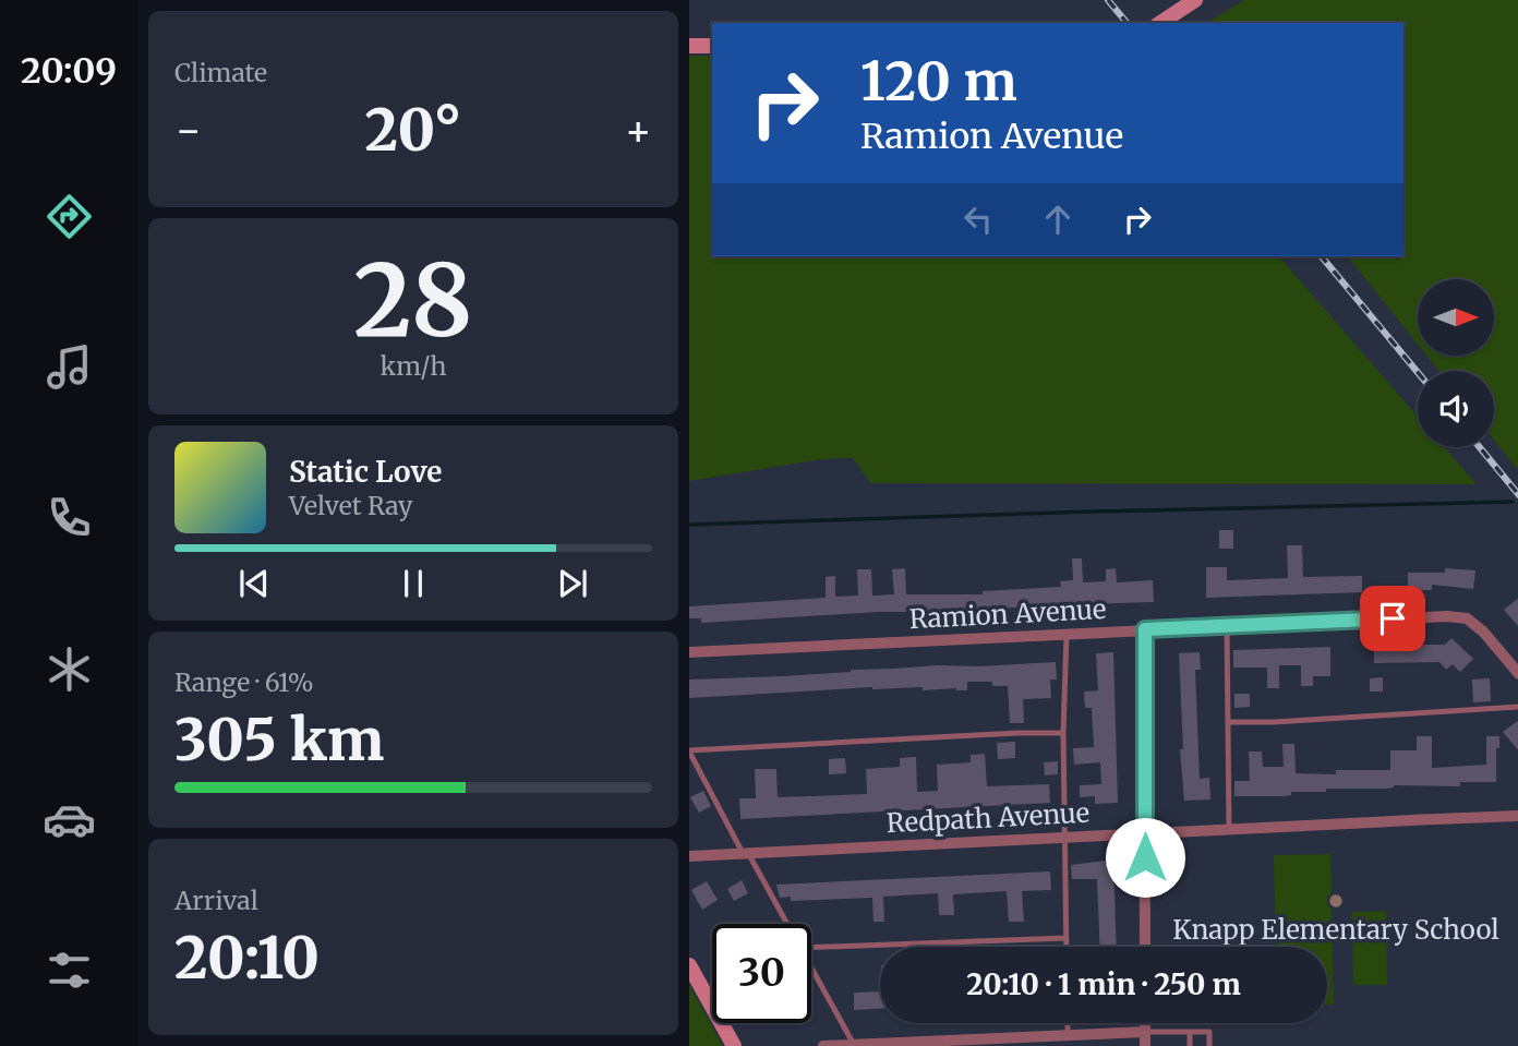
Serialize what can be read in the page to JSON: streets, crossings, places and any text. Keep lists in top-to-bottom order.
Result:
{
  "streets": {
    "street": ["Ramion Avenue", "Redpath Avenue"]
  },
  "places": ["Knapp Elementary School"],
  "north": "right",
  "page": {
    "tabs": "20:09",
    "tile": [
      "Climate",
      ["28", "km/h"],
      ["Range · 61%", "305 km"],
      ["Arrival", "20:10"]
    ],
    "turn": ["120 m", "Ramion Avenue"],
    "heat": ["−", "20°", "+"],
    "song": ["Static Love", "Velvet Ray"],
    "limit": "30",
    "trip": "20:10 · 1 min · 250 m"
  }
}
